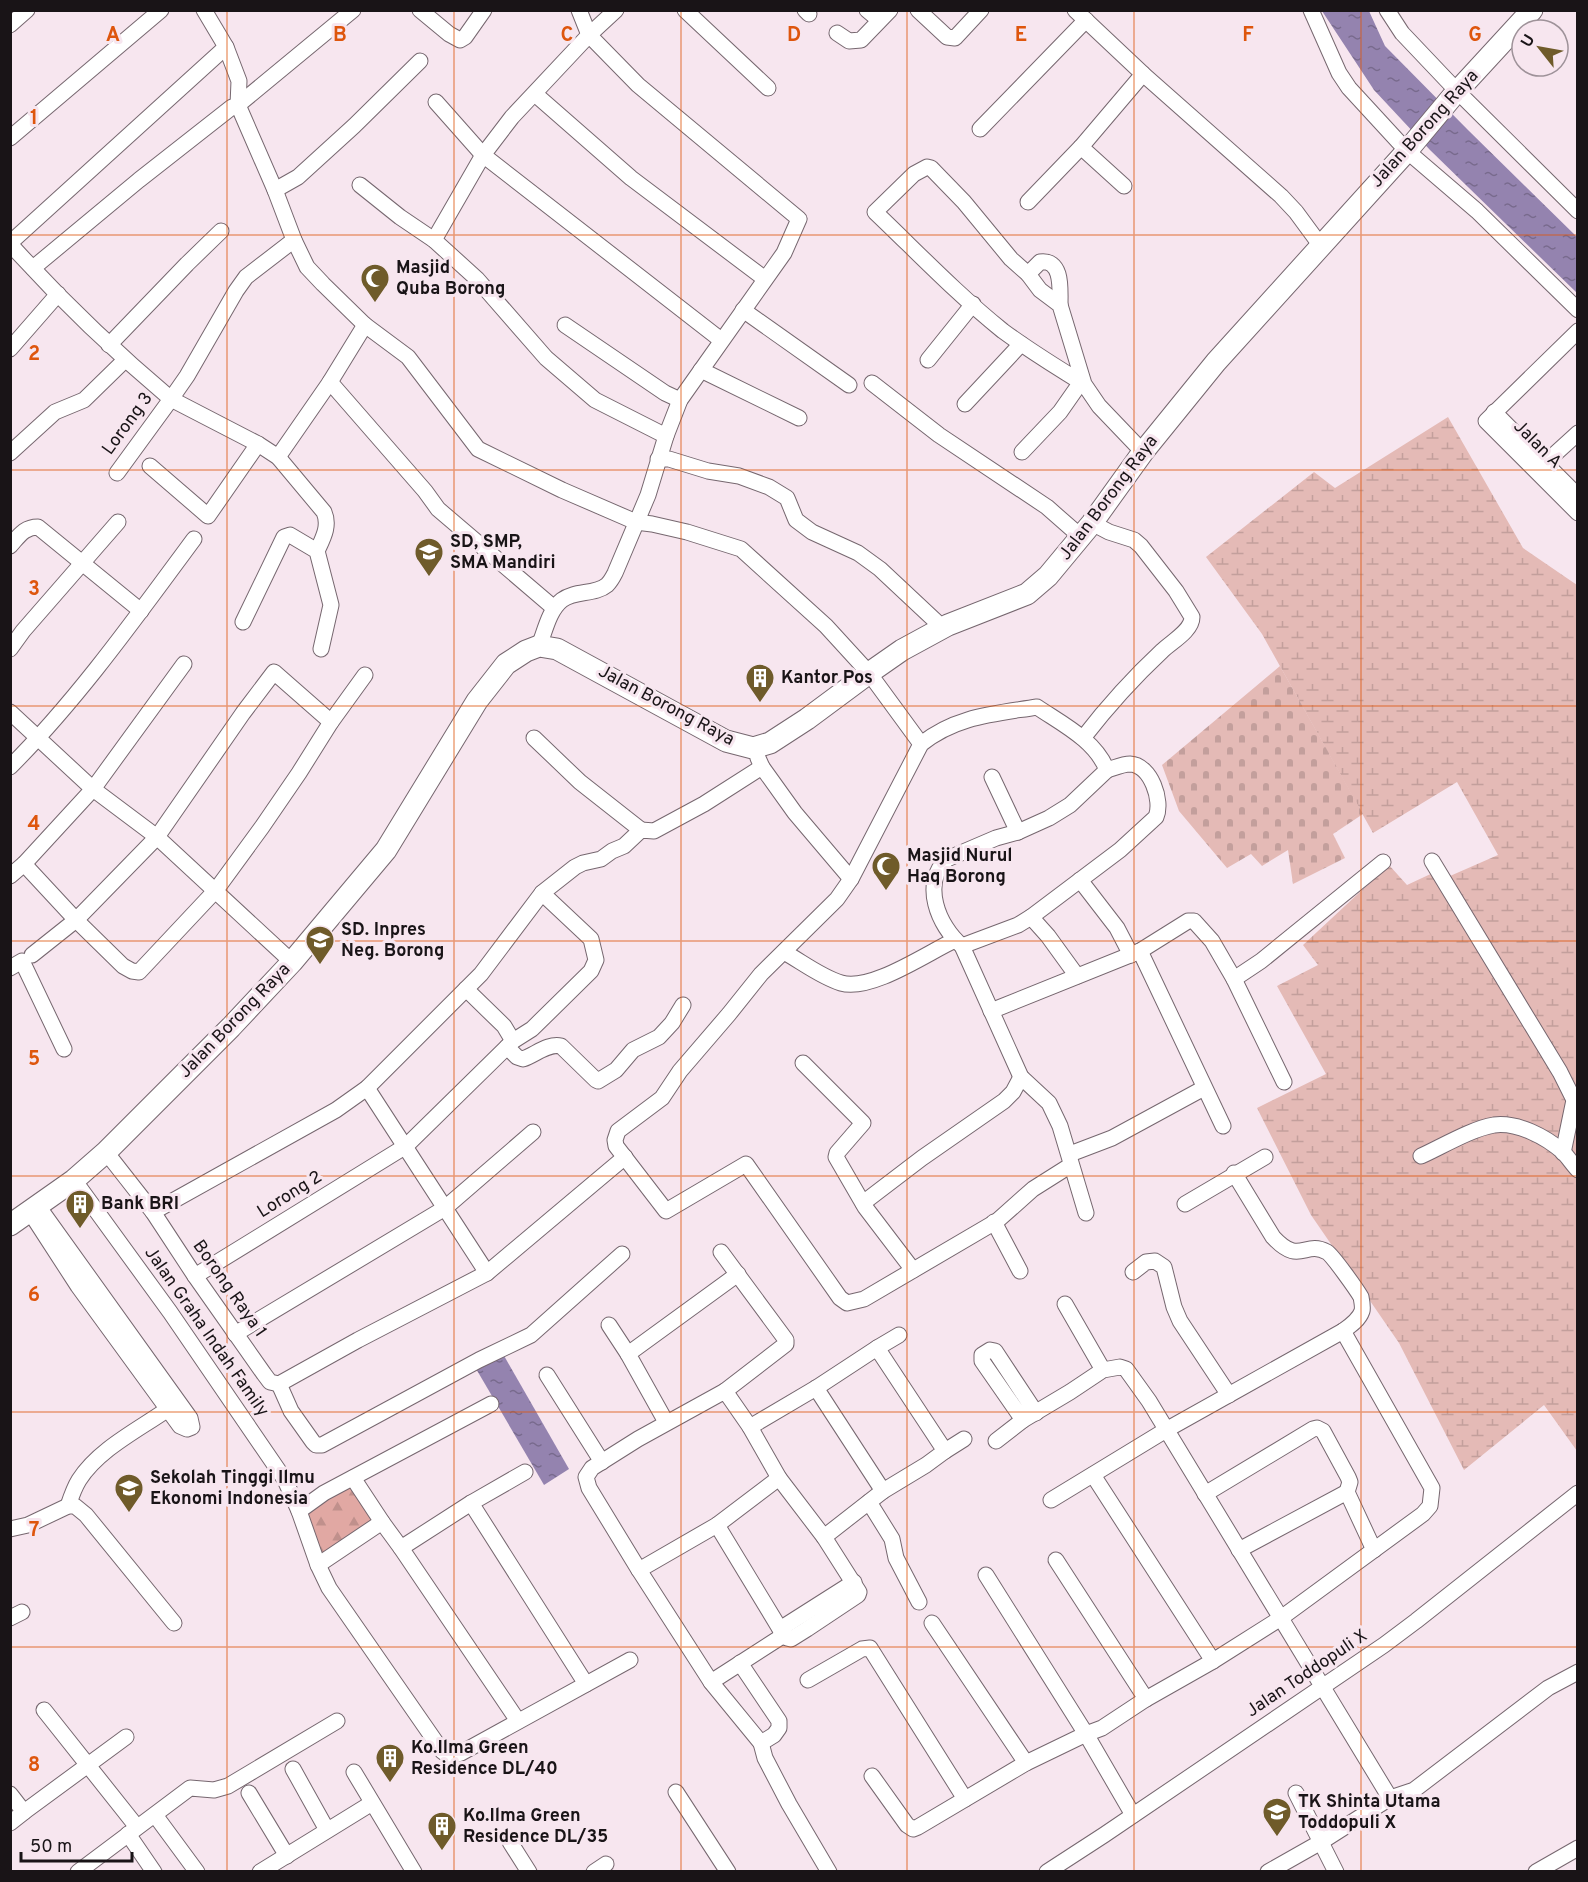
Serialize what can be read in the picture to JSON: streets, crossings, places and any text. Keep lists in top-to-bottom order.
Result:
{
  "streets": {
    "main road": ["Jalan Borong Raya"],
    "street": [
      "Lorong 3",
      "Jalan A",
      "Lorong 2",
      "Borong Raya 1",
      "Jalan Graha Indah Family",
      "Jalan Toddopuli X"
    ]
  },
  "crossings": [
    ["Jalan Borong Raya", "Borong Raya 1"],
    ["Jalan Borong Raya", "Jalan Graha Indah Family"],
    ["Lorong 2", "Borong Raya 1"]
  ],
  "places": {
    "mosque": ["Masjid Quba Borong", "Masjid Nurul Haq Borong"],
    "school or university": [
      "SD, SMP, SMA Mandiri",
      "SD. Inpres Neg. Borong",
      "Sekolah Tinggi Ilmu Ekonomi Indonesia",
      "TK Shinta Utama Toddopuli X"
    ],
    "building": [
      "Kantor Pos",
      "Bank BRI",
      "Ko.Ilma Green Residence DL/40",
      "Ko.Ilma Green Residence DL/35"
    ]
  },
  "scale_bar": "50 m",
  "north": "top left",
  "grid": {
    "columns": [
      "A",
      "B",
      "C",
      "D",
      "E",
      "F",
      "G"
    ],
    "rows": [
      "1",
      "2",
      "3",
      "4",
      "5",
      "6",
      "7",
      "8"
    ]
  }
}
